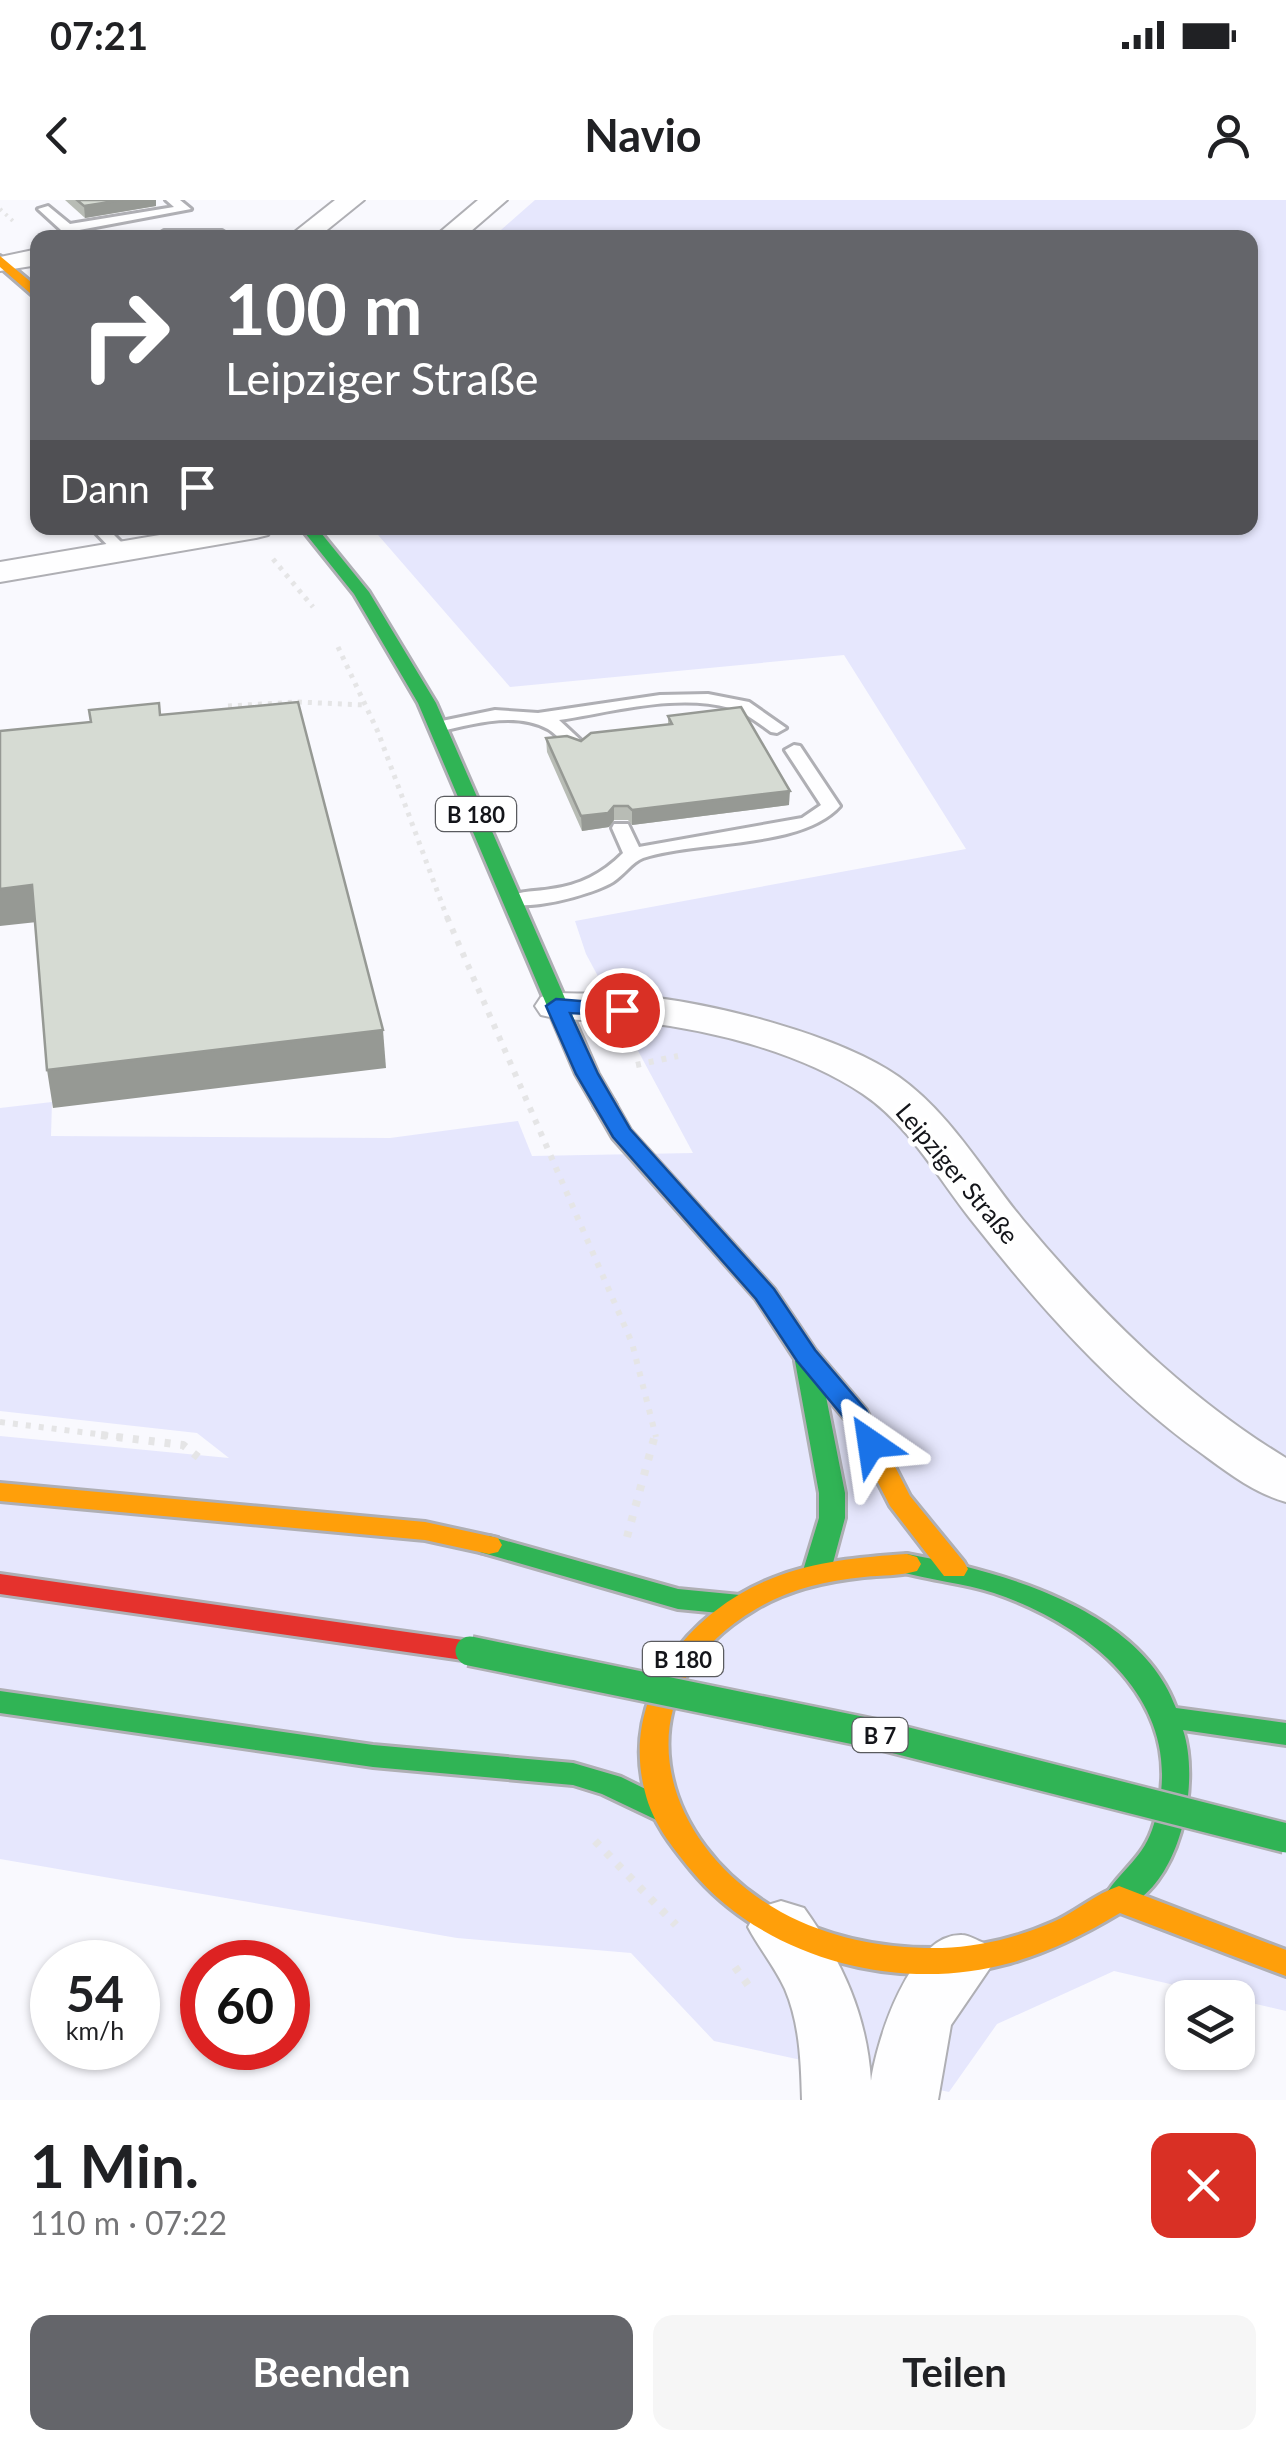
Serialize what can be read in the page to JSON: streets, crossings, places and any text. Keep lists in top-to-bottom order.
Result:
{
  "streets": {
    "main road": ["B 180", "B 7"],
    "street": ["Leipziger Straße"]
  },
  "crossings": [
    ["B 180", "Leipziger Straße"]
  ],
  "page": {
    "status": "07:21",
    "header": "Navio",
    "turn": ["100 m", "Leipziger Straße"],
    "then": "Dann",
    "speed": "54 km/h",
    "limit": "60",
    "heading": ["1 Min.", "110 m · 07:22"],
    "buttons": ["Beenden", "Teilen"]
  }
}
